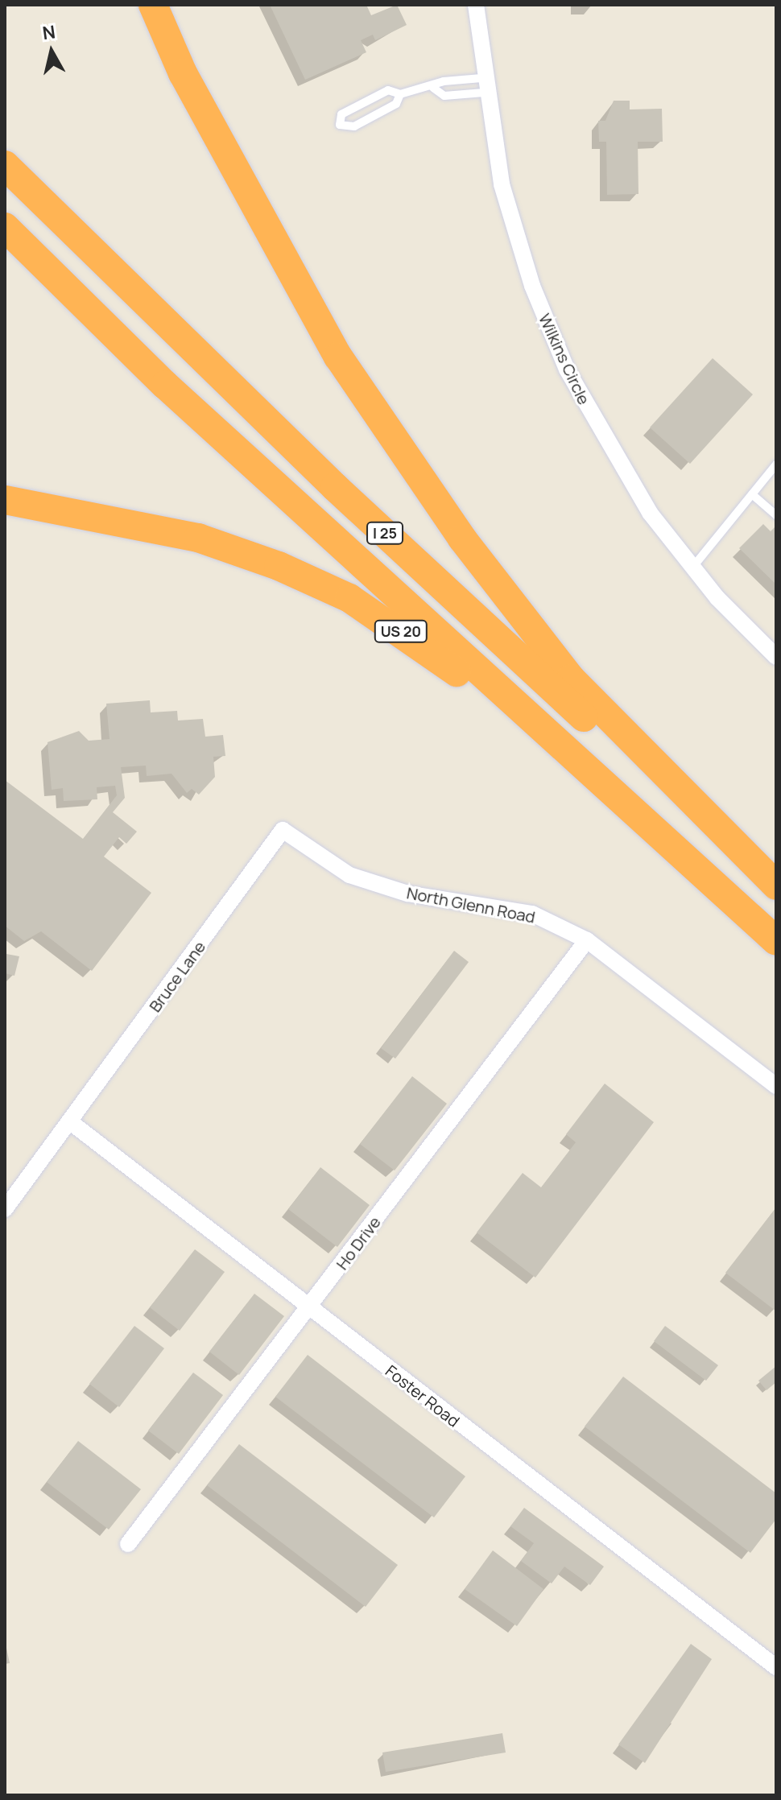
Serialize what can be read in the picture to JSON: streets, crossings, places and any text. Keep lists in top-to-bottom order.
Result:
{
  "streets": {
    "highway": ["I 25", "US 20"],
    "street": [
      "Wilkins Circle",
      "North Glenn Road",
      "Bruce Lane",
      "Ho Drive",
      "Foster Road"
    ]
  },
  "crossings": [
    ["I 25", "US 20"],
    ["North Glenn Road", "Bruce Lane"],
    ["North Glenn Road", "Ho Drive"],
    ["Bruce Lane", "Foster Road"],
    ["Ho Drive", "Foster Road"]
  ],
  "north": "top"
}
